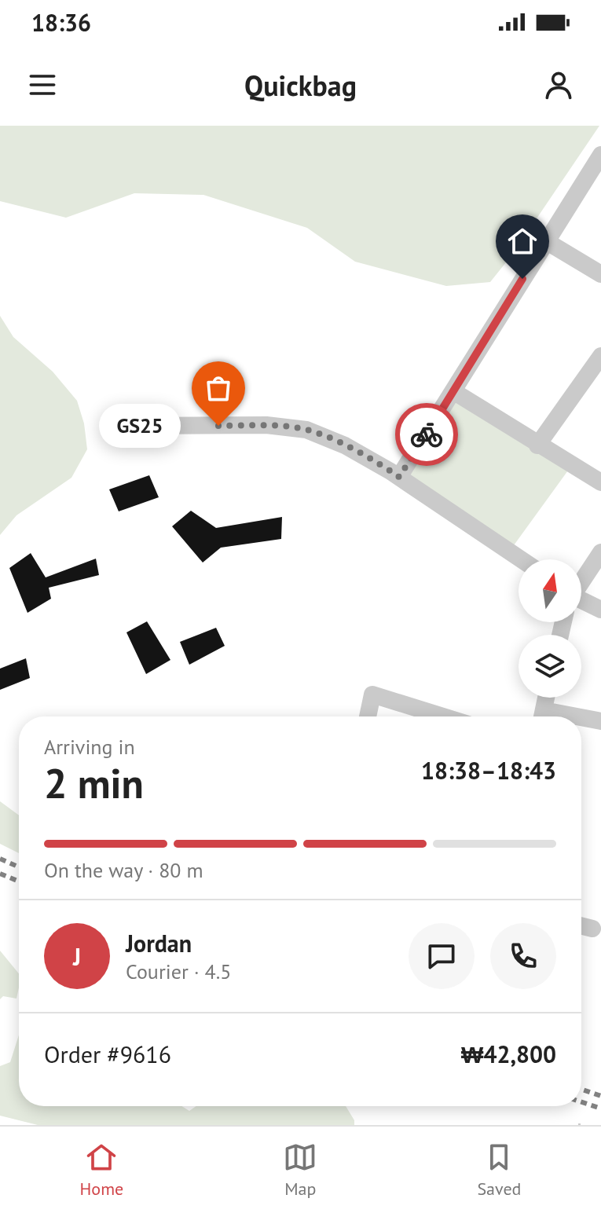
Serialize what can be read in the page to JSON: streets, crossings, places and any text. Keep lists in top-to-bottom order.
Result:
{
  "places": ["GS25"],
  "north": "top",
  "page": {
    "status": "18:36",
    "header": "Quickbag",
    "bubble": "GS25",
    "heading": ["2 min", "Arriving in", "18:38–18:43"],
    "panel": [
      "Jordan",
      "Courier · 4.5",
      "Order #9616",
      "₩42,800"
    ],
    "bar": "On the way · 80 m",
    "round": "J",
    "tabs": ["Home", "Map", "Saved"]
  }
}
